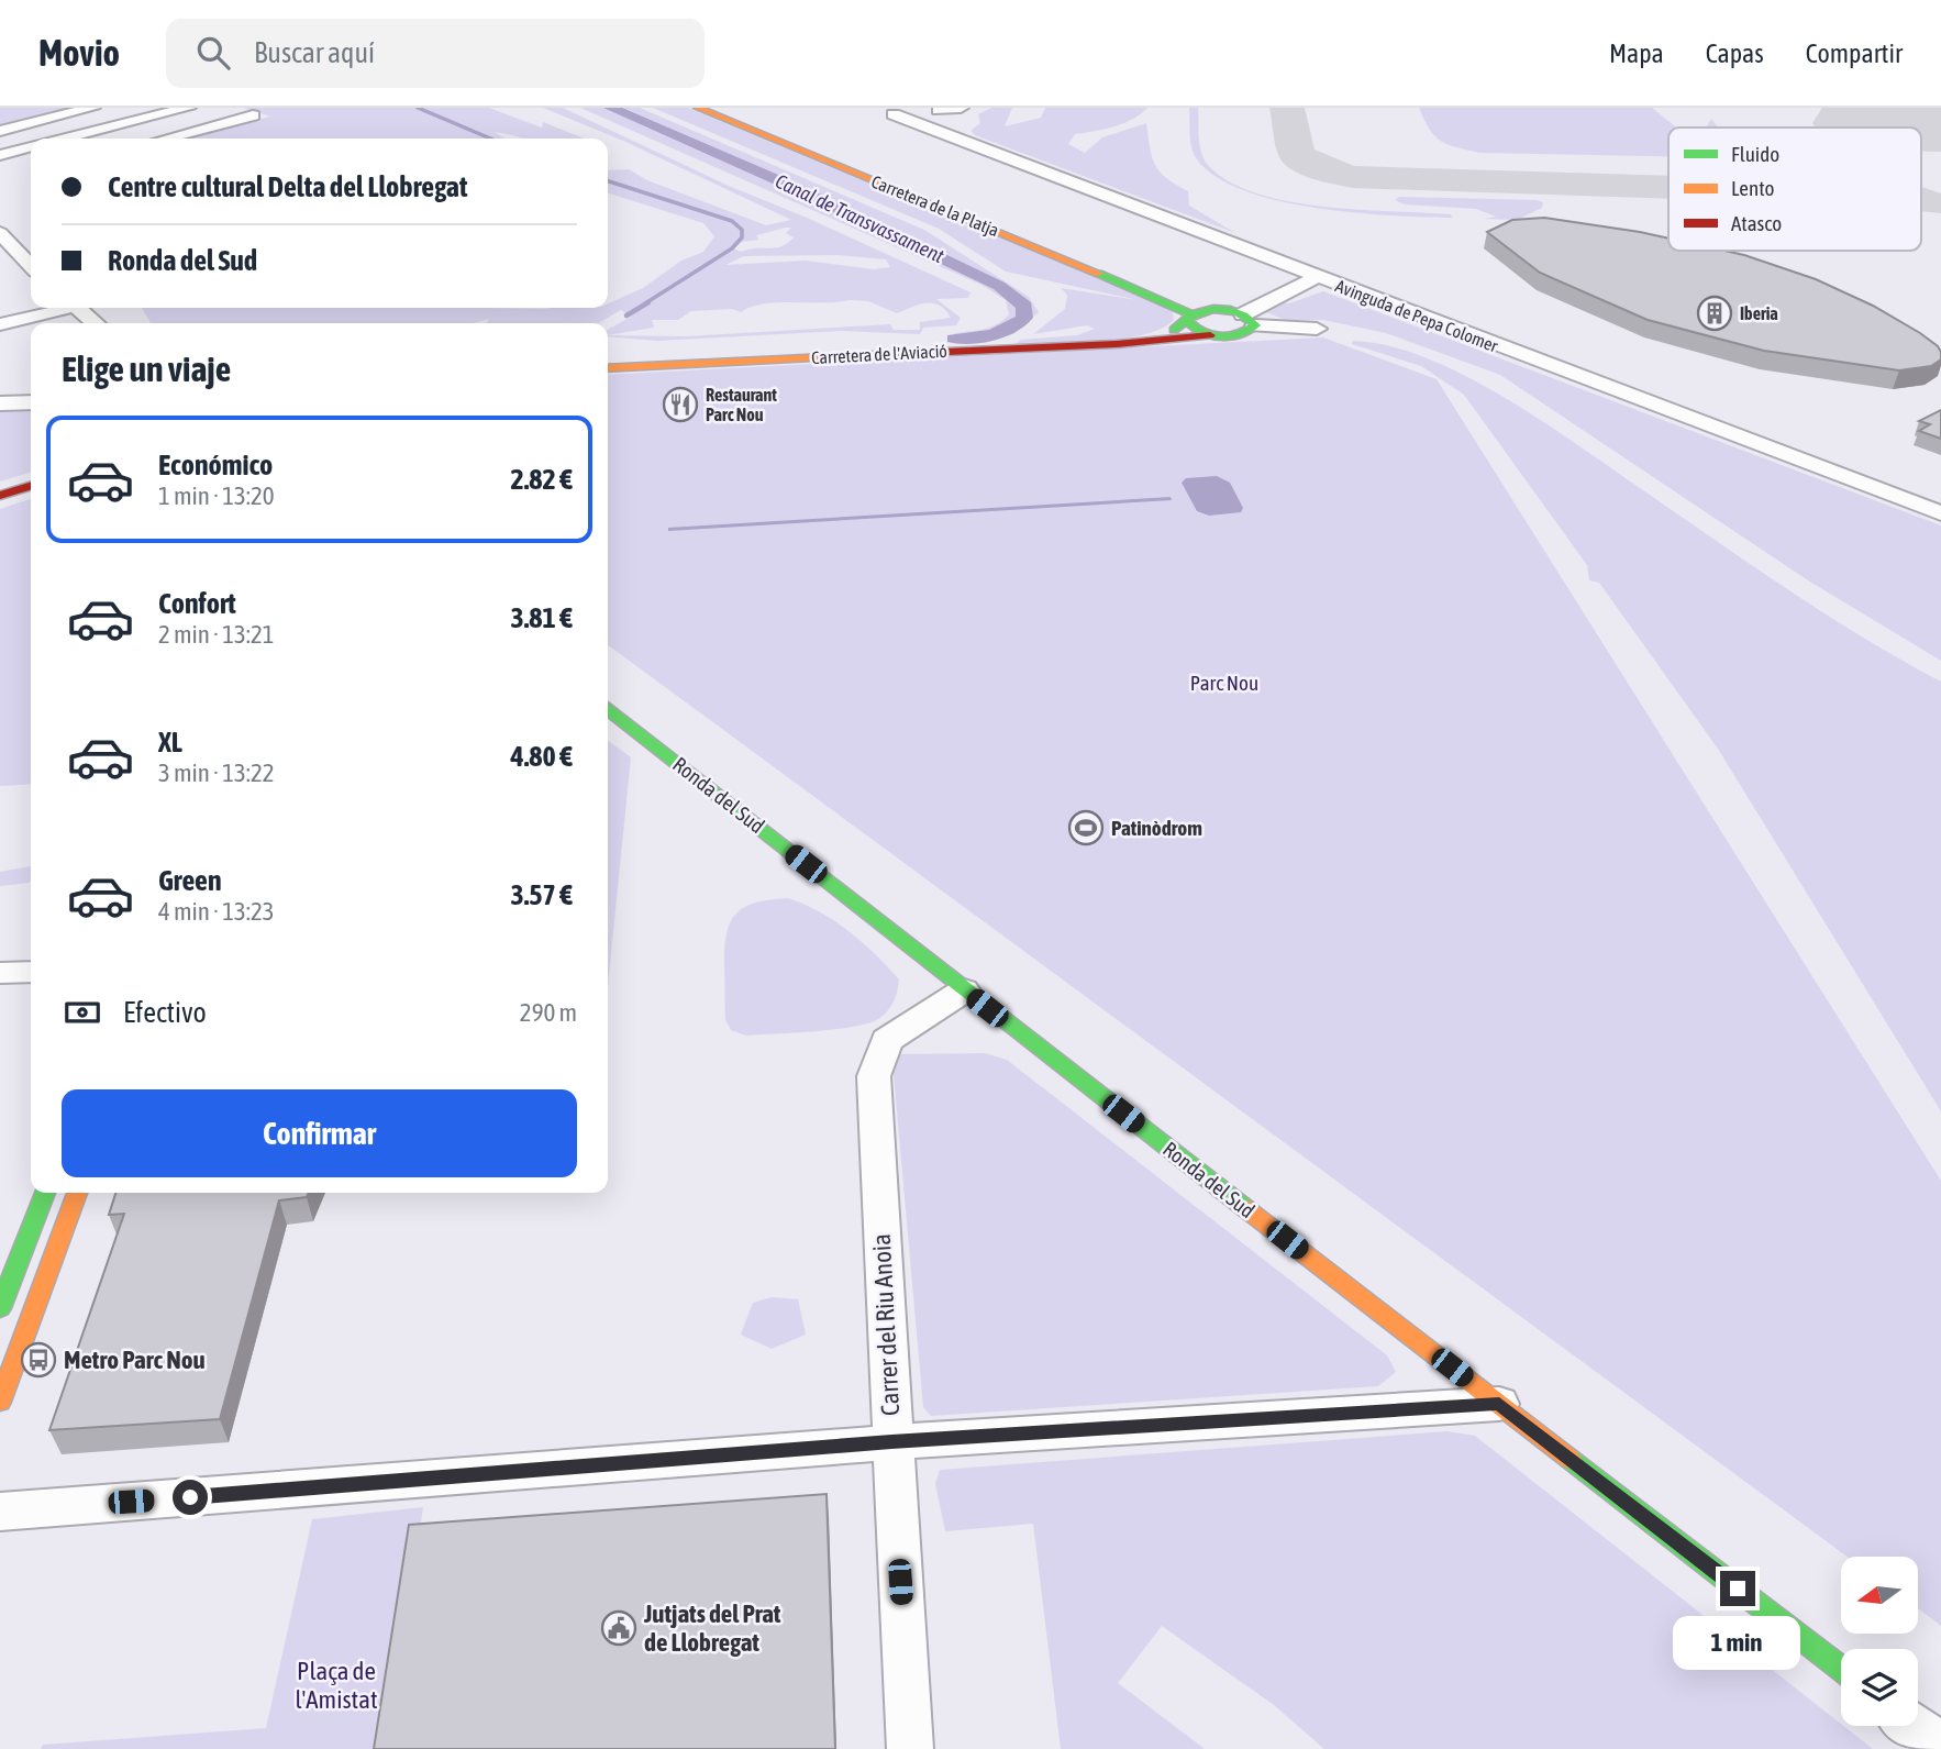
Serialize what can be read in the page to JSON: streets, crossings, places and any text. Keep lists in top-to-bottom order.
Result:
{
  "streets": {
    "street": [
      "Carretera de la Platja",
      "Avinguda de Pepa Colomer",
      "Carretera de l'Aviació",
      "Ronda del Sud",
      "Carrer del Riu Anoia"
    ]
  },
  "crossings": [
    ["Carretera de la Platja", "Carretera de l'Aviació"],
    ["Ronda del Sud", "Carrer del Riu Anoia"]
  ],
  "water": ["Canal de Transvassament"],
  "parks": ["Parc Nou", "Plaça de l'Amistat"],
  "places": {
    "building": ["Iberia"],
    "restaurant": ["Restaurant Parc Nou"],
    "sports": ["Patinòdrom"],
    "bus stop": ["Metro Parc Nou"],
    "public building": ["Jutjats del Prat de Llobregat"]
  },
  "legend": ["Fluido", "Lento", "Atasco"],
  "north": "left",
  "page": {
    "header": "Movio",
    "search": "Buscar aquí",
    "nav": ["Mapa", "Capas", "Compartir"],
    "banner": ["Centre cultural Delta del Llobregat", "Ronda del Sud"],
    "heading": "Elige un viaje",
    "list": [
      {
        "name": "Económico",
        "note": "1 min · 13:20",
        "value": "2.82 €"
      },
      {
        "name": "Confort",
        "note": "2 min · 13:21",
        "value": "3.81 €"
      },
      {
        "name": "XL",
        "note": "3 min · 13:22",
        "value": "4.80 €"
      },
      {
        "name": "Green",
        "note": "4 min · 13:23",
        "value": "3.57 €"
      }
    ],
    "pay": ["Efectivo", "290 m"],
    "buttons": "Confirmar",
    "bubble": "1 min"
  }
}
